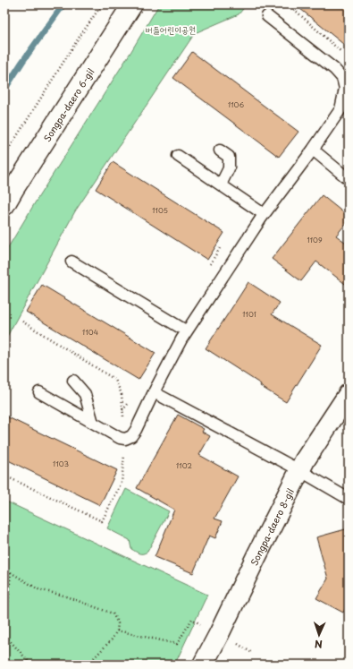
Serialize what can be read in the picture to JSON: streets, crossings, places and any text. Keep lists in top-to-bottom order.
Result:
{
  "streets": {
    "street": ["Songpa-daero 6-gil", "Songpa-daero 8-gil"]
  },
  "parks": ["버들어린이공원"],
  "house_numbers": [
    "1106",
    "1105",
    "1109",
    "1101",
    "1104",
    "1103",
    "1102"
  ],
  "north": "bottom"
}
